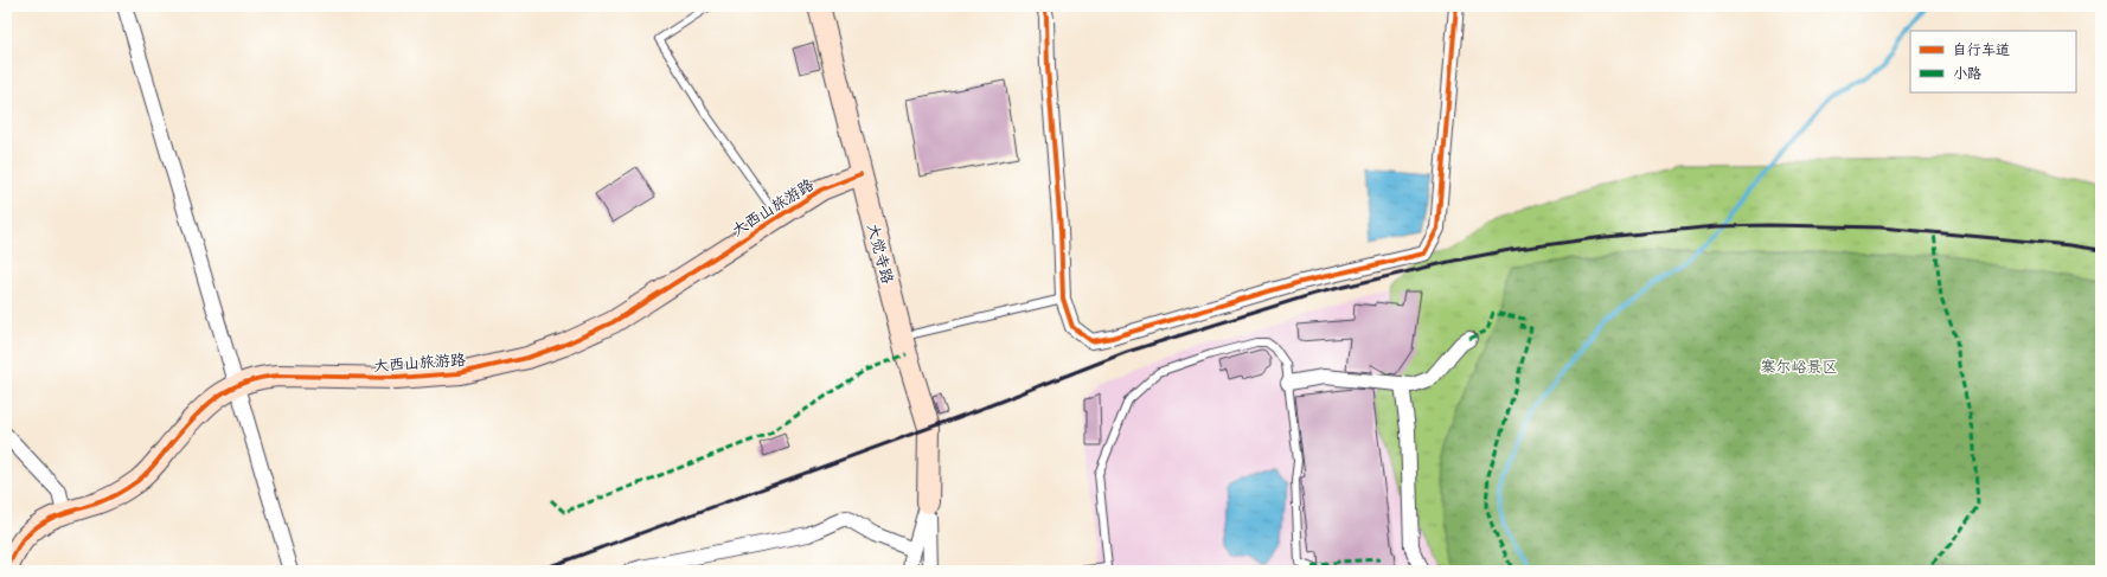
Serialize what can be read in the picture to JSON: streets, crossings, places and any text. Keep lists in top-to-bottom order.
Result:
{
  "streets": {
    "street": ["大西山旅游路", "大觉寺路"]
  },
  "crossings": [
    ["大西山旅游路", "大觉寺路"]
  ],
  "parks": ["寨尔峪景区"],
  "legend": ["自行车道", "小路"]
}
